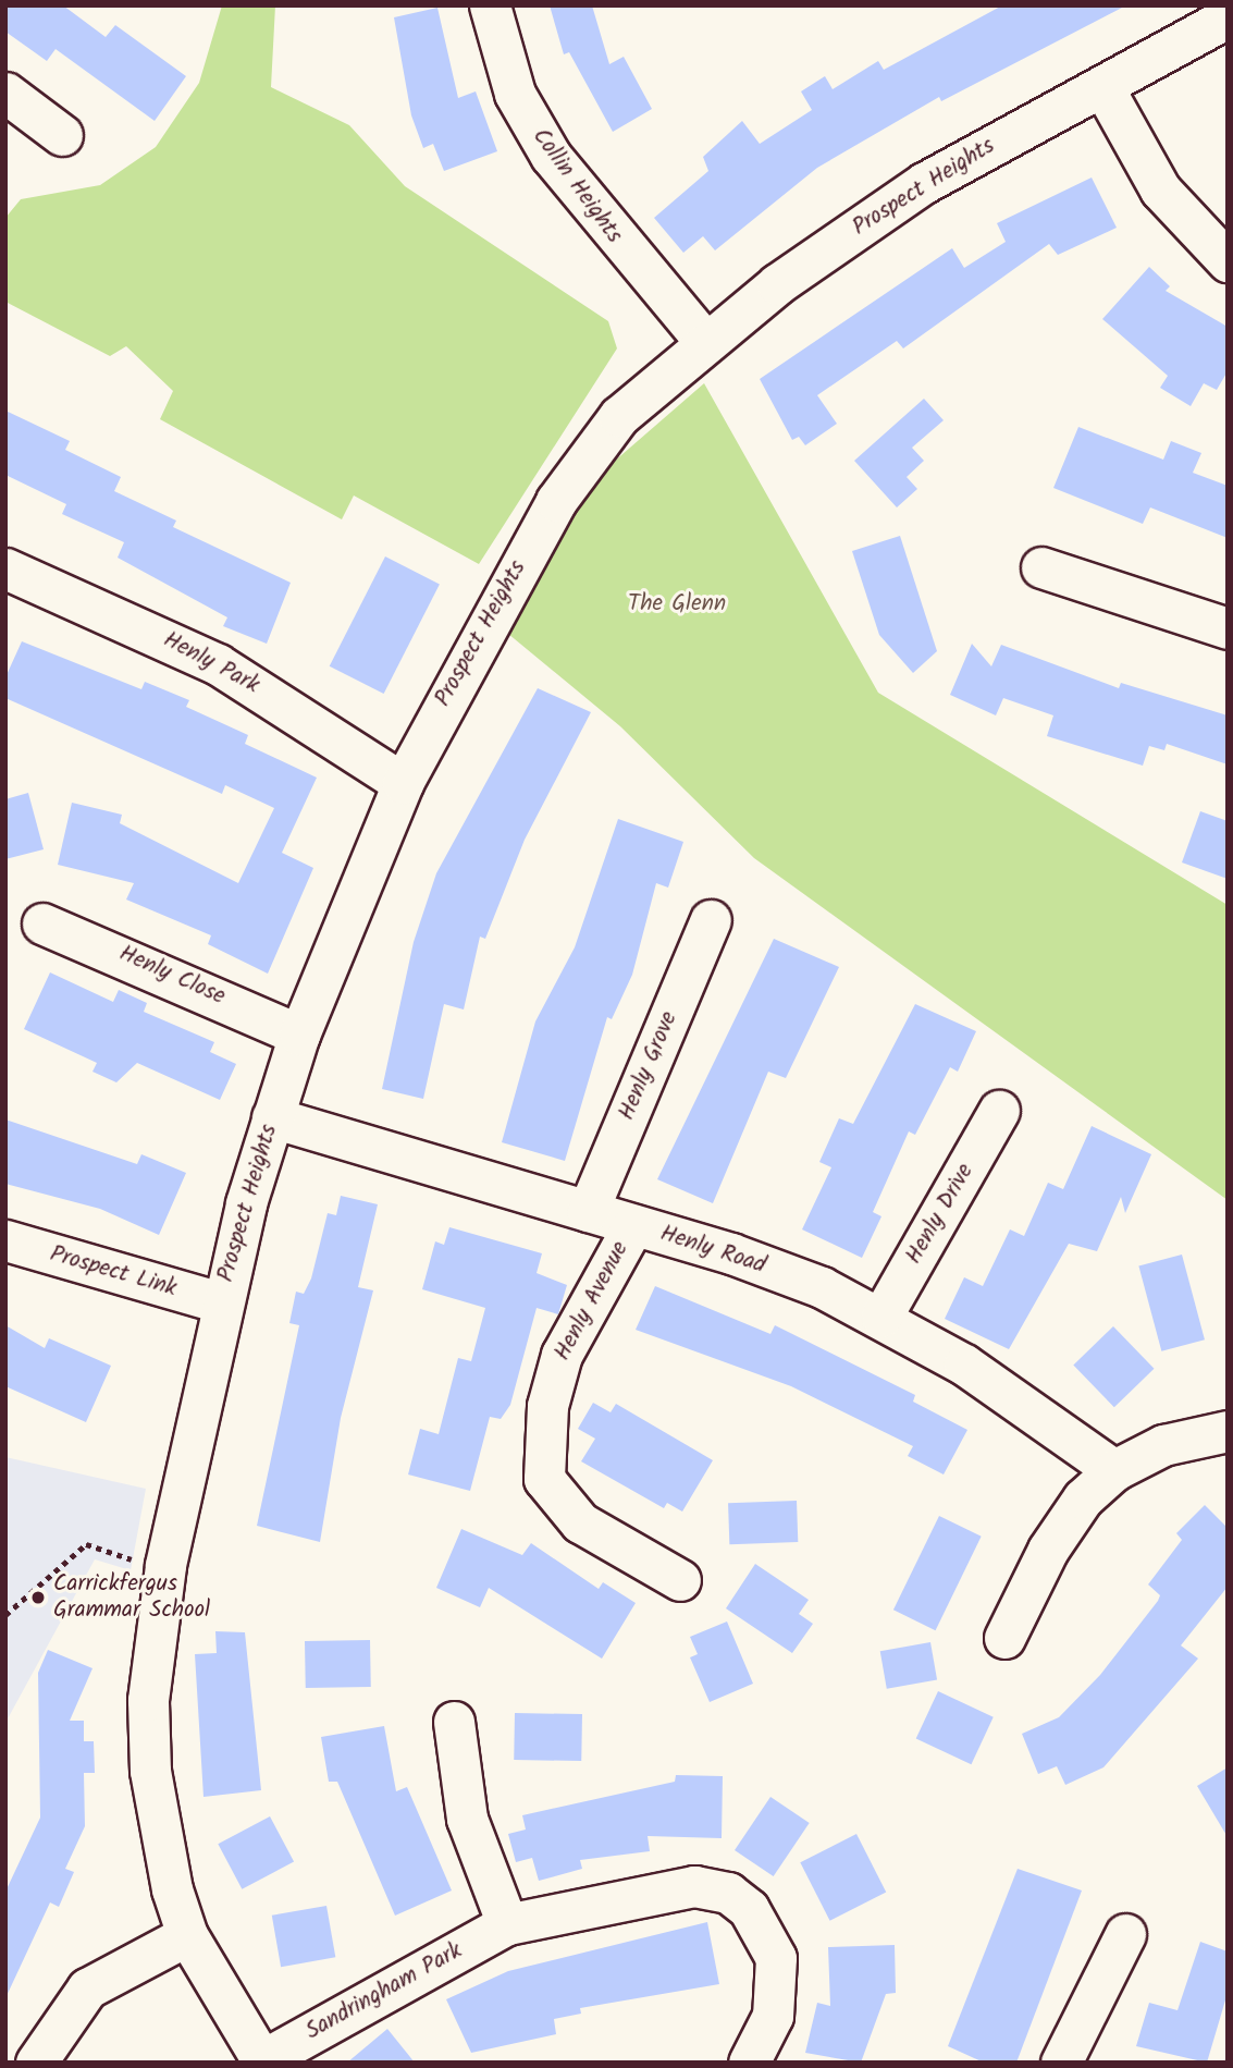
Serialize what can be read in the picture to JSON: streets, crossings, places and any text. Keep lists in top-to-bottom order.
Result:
{
  "streets": {
    "street": [
      "Collin Heights",
      "Prospect Heights",
      "Henly Park",
      "Henly Close",
      "Henly Grove",
      "Henly Drive",
      "Henly Road",
      "Prospect Link",
      "Henly Avenue",
      "Sandringham Park"
    ]
  },
  "crossings": [
    ["Collin Heights", "Prospect Heights"],
    ["Prospect Heights", "Henly Park"],
    ["Prospect Heights", "Henly Close"],
    ["Prospect Heights", "Henly Road"],
    ["Prospect Heights", "Prospect Link"],
    ["Prospect Heights", "Sandringham Park"],
    ["Henly Grove", "Henly Road"],
    ["Henly Drive", "Henly Road"],
    ["Henly Road", "Henly Avenue"]
  ],
  "parks": ["The Glenn"],
  "places": ["Carrickfergus Grammar School"]
}
